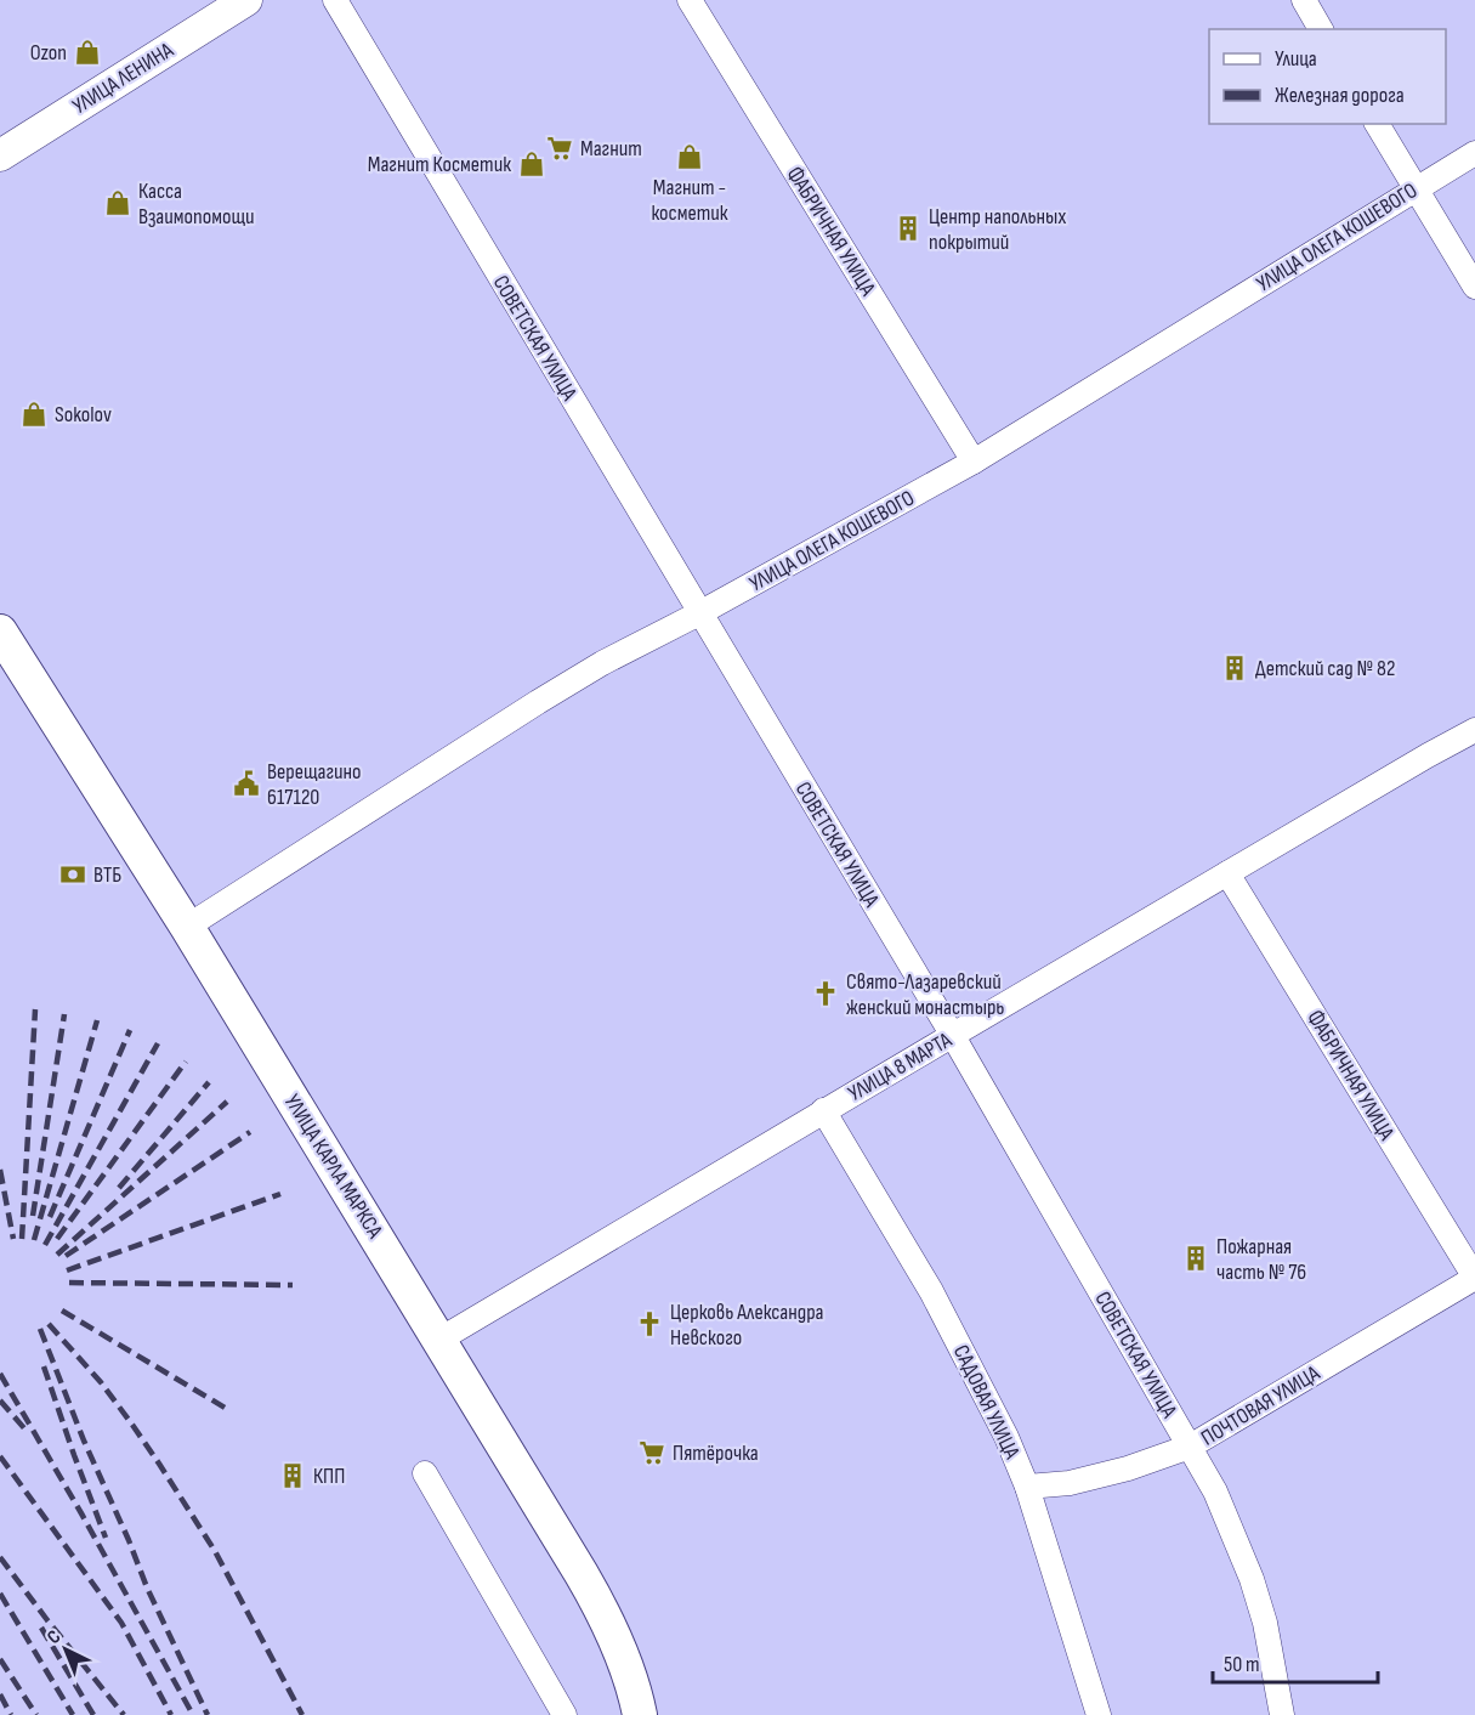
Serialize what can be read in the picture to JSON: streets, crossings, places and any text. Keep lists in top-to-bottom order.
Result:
{
  "streets": {
    "main road": ["УЛИЦА КАРЛА МАРКСА"],
    "street": [
      "УЛИЦА ЛЕНИНА",
      "ФАБРИЧНАЯ УЛИЦА",
      "УЛИЦА ОЛЕГА КОШЕВОГО",
      "СОВЕТСКАЯ УЛИЦА",
      "УЛИЦА 8 МАРТА",
      "САДОВАЯ УЛИЦА",
      "ПОЧТОВАЯ УЛИЦА"
    ]
  },
  "crossings": [
    ["ФАБРИЧНАЯ УЛИЦА", "УЛИЦА ОЛЕГА КОШЕВОГО"],
    ["ФАБРИЧНАЯ УЛИЦА", "УЛИЦА 8 МАРТА"],
    ["ФАБРИЧНАЯ УЛИЦА", "ПОЧТОВАЯ УЛИЦА"],
    ["УЛИЦА ОЛЕГА КОШЕВОГО", "СОВЕТСКАЯ УЛИЦА"],
    ["УЛИЦА ОЛЕГА КОШЕВОГО", "УЛИЦА КАРЛА МАРКСА"],
    ["СОВЕТСКАЯ УЛИЦА", "УЛИЦА 8 МАРТА"],
    ["СОВЕТСКАЯ УЛИЦА", "ПОЧТОВАЯ УЛИЦА"],
    ["УЛИЦА 8 МАРТА", "УЛИЦА КАРЛА МАРКСА"],
    ["УЛИЦА 8 МАРТА", "САДОВАЯ УЛИЦА"],
    ["САДОВАЯ УЛИЦА", "ПОЧТОВАЯ УЛИЦА"]
  ],
  "places": {
    "shop": [
      "Ozon",
      "Магнит - косметик",
      "Магнит Косметик",
      "Касса Взаимопомощи",
      "Sokolov"
    ],
    "supermarket": ["Магнит", "Пятёрочка"],
    "building": [
      "Центр напольных покрытий",
      "Детский сад № 82",
      "Пожарная часть № 76",
      "КПП"
    ],
    "public building": ["Верещагино 617120"],
    "bank": ["ВТБ"],
    "church": ["Свято-Лазаревский женский монастырь", "Церковь Александра Невского"]
  },
  "legend": ["Улица", "Железная дорога"],
  "scale_bar": "50 m",
  "north": "top left"
}
